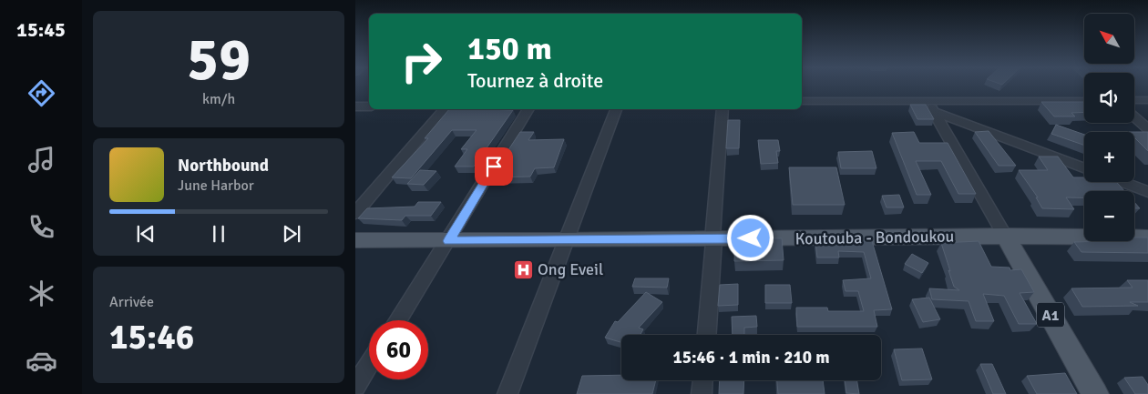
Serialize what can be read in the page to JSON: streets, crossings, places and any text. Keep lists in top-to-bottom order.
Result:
{
  "streets": {
    "main road": ["Koutouba - Bondoukou", "A1"]
  },
  "crossings": [
    ["Koutouba - Bondoukou", "A1"]
  ],
  "places": {
    "hospital": ["Ong Eveil"]
  },
  "north": "top left",
  "page": {
    "tabs": "15:45",
    "tile": [
      ["59", "km/h"],
      ["Arrivée", "15:46"]
    ],
    "map_buttons": ["+", "−"],
    "turn": ["150 m", "Tournez à droite"],
    "song": ["Northbound", "June Harbor"],
    "limit": "60",
    "trip": "15:46 · 1 min · 210 m"
  }
}
